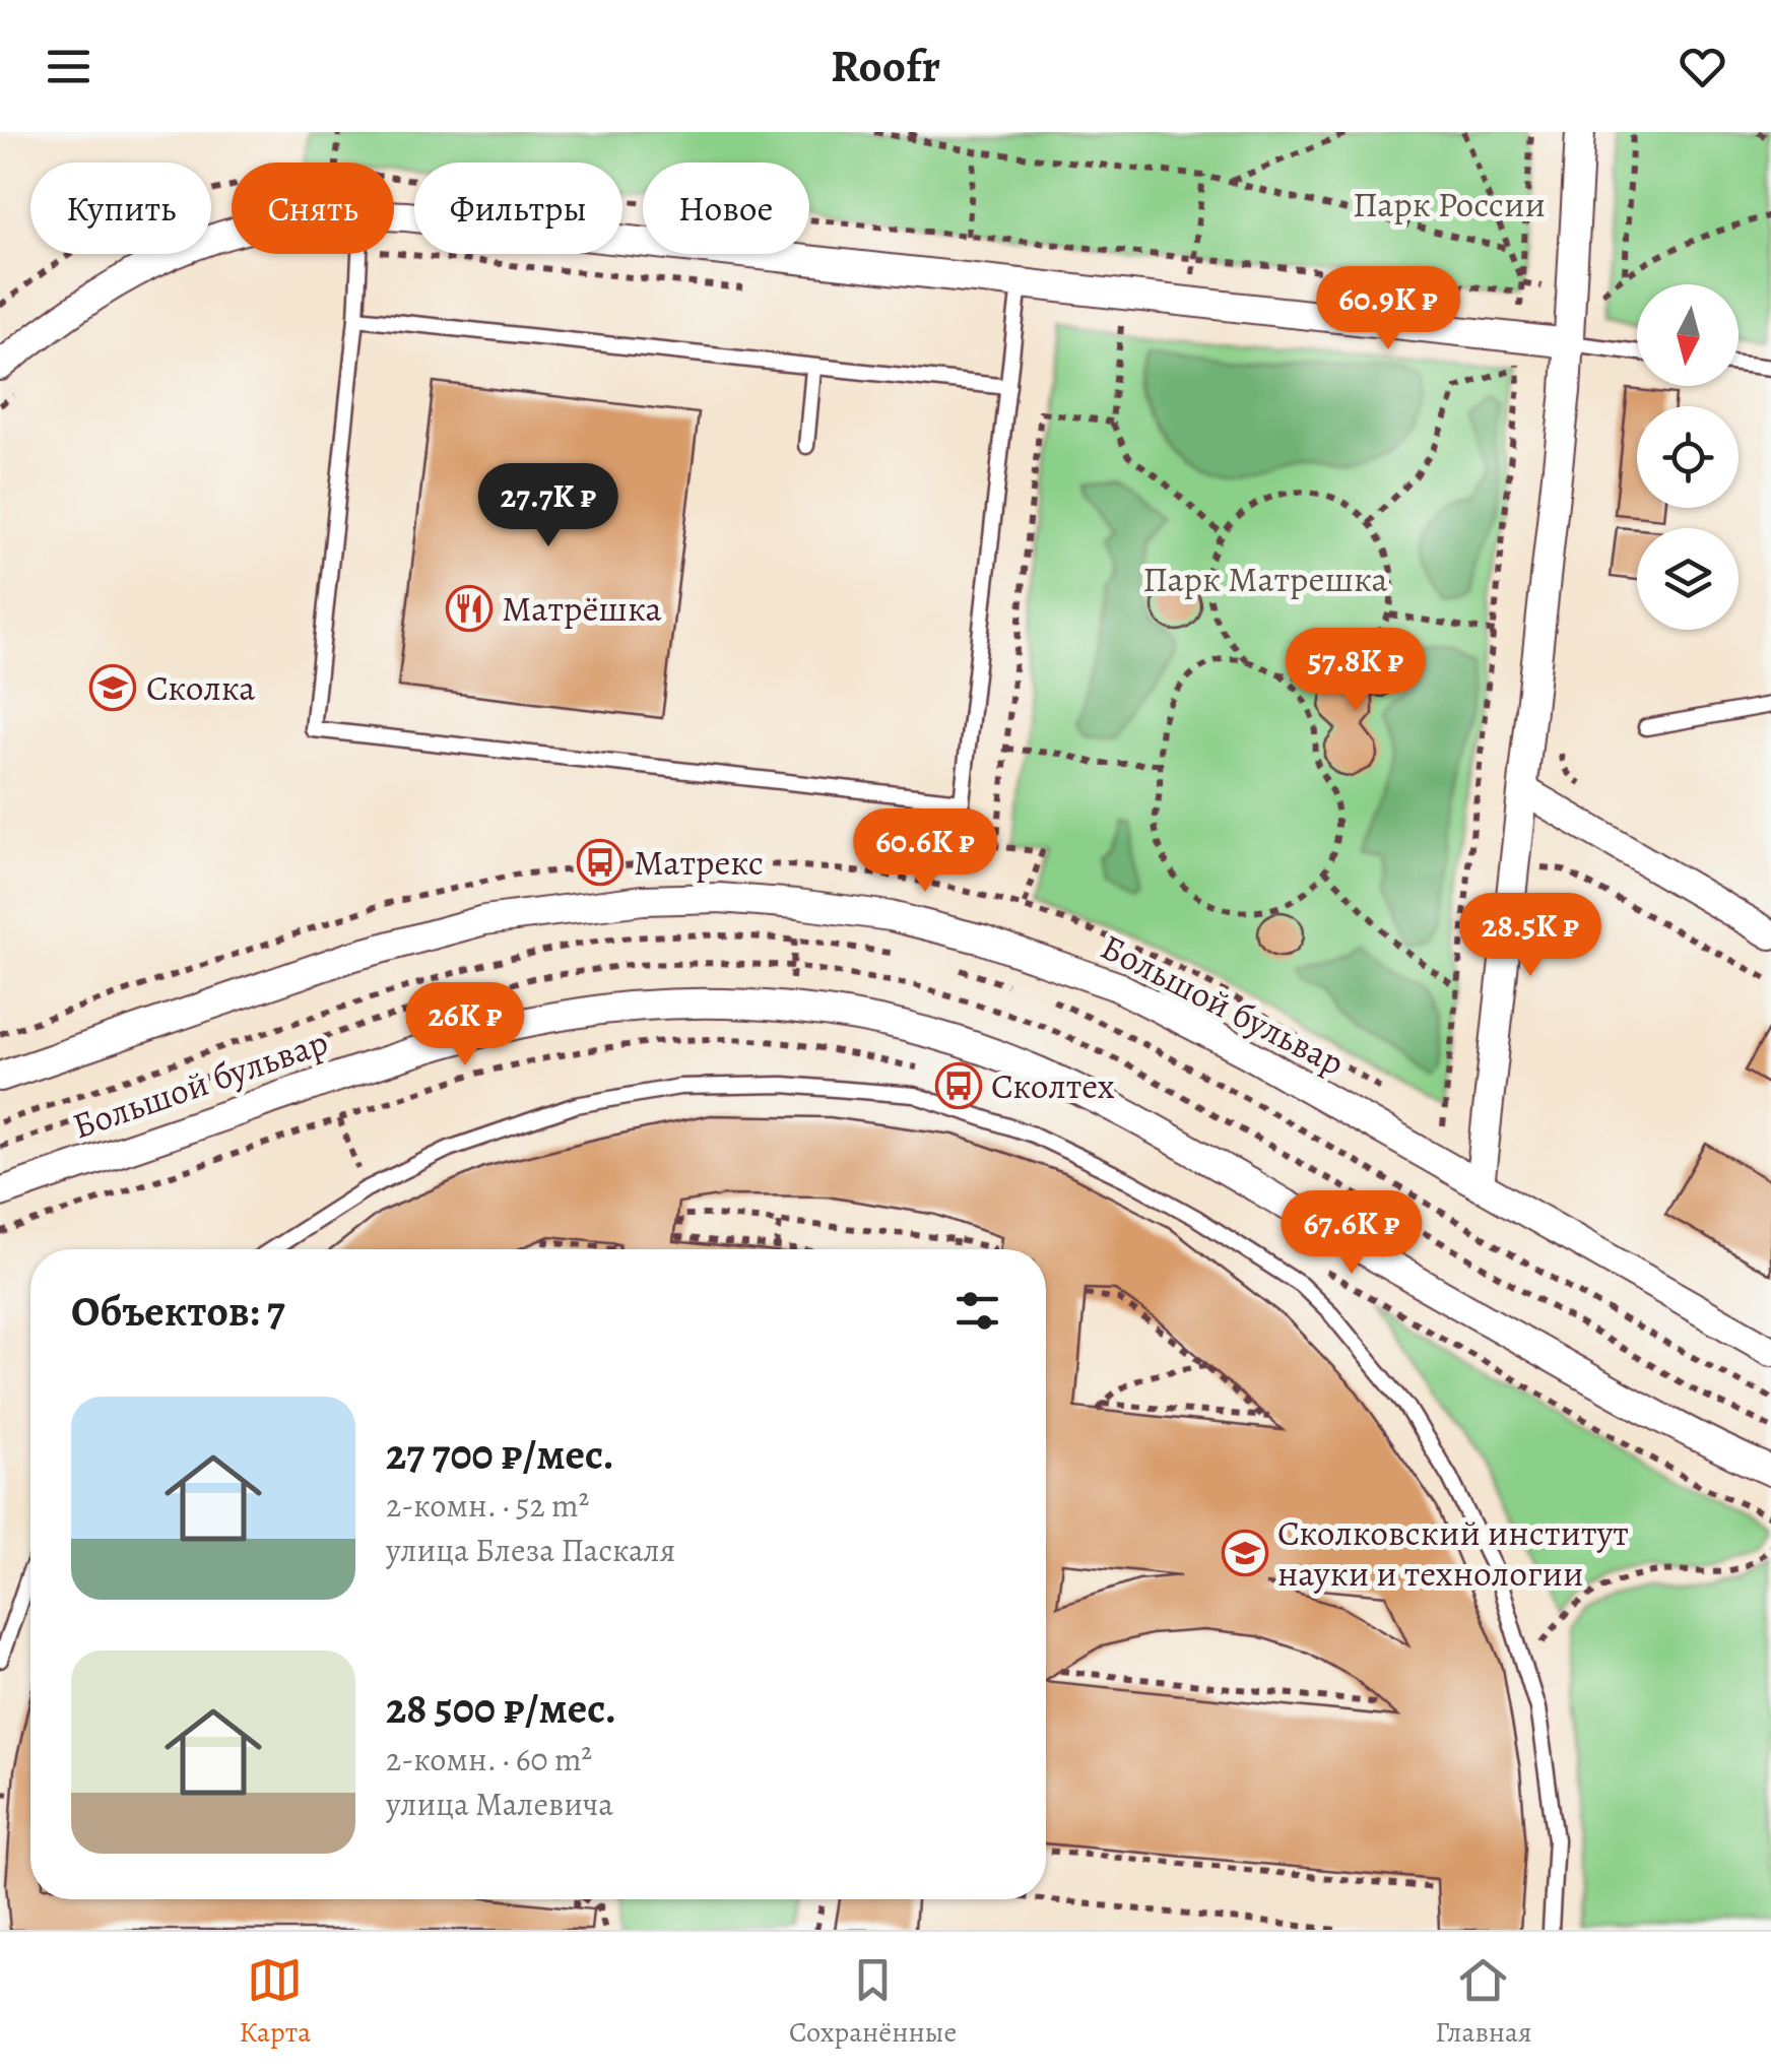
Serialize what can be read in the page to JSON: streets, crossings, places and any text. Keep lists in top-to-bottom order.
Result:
{
  "streets": {
    "street": ["Большой бульвар"]
  },
  "parks": ["Парк России", "Парк Матрешка"],
  "places": {
    "restaurant": ["Матрёшка"],
    "school or university": ["Сколка", "Сколковский институт науки и технологии"],
    "bus stop": ["Матрекс", "Сколтех"]
  },
  "north": "bottom",
  "page": {
    "header": "Roofr",
    "chip": [
      "Купить",
      "Снять",
      "Фильтры",
      "Новое"
    ],
    "price": [
      "60.9K ₽",
      "27.7K ₽",
      "57.8K ₽",
      "60.6K ₽",
      "28.5K ₽",
      "26K ₽",
      "67.6K ₽"
    ],
    "heading": "Объектов: 7",
    "list": [
      {
        "name": "27 700 ₽/мес.",
        "note": "2-комн. · 52 m² · улица Блеза Паскаля"
      },
      {
        "name": "28 500 ₽/мес.",
        "note": "2-комн. · 60 m² · улица Малевича"
      }
    ],
    "tabs": ["Карта", "Сохранённые", "Главная"]
  }
}
